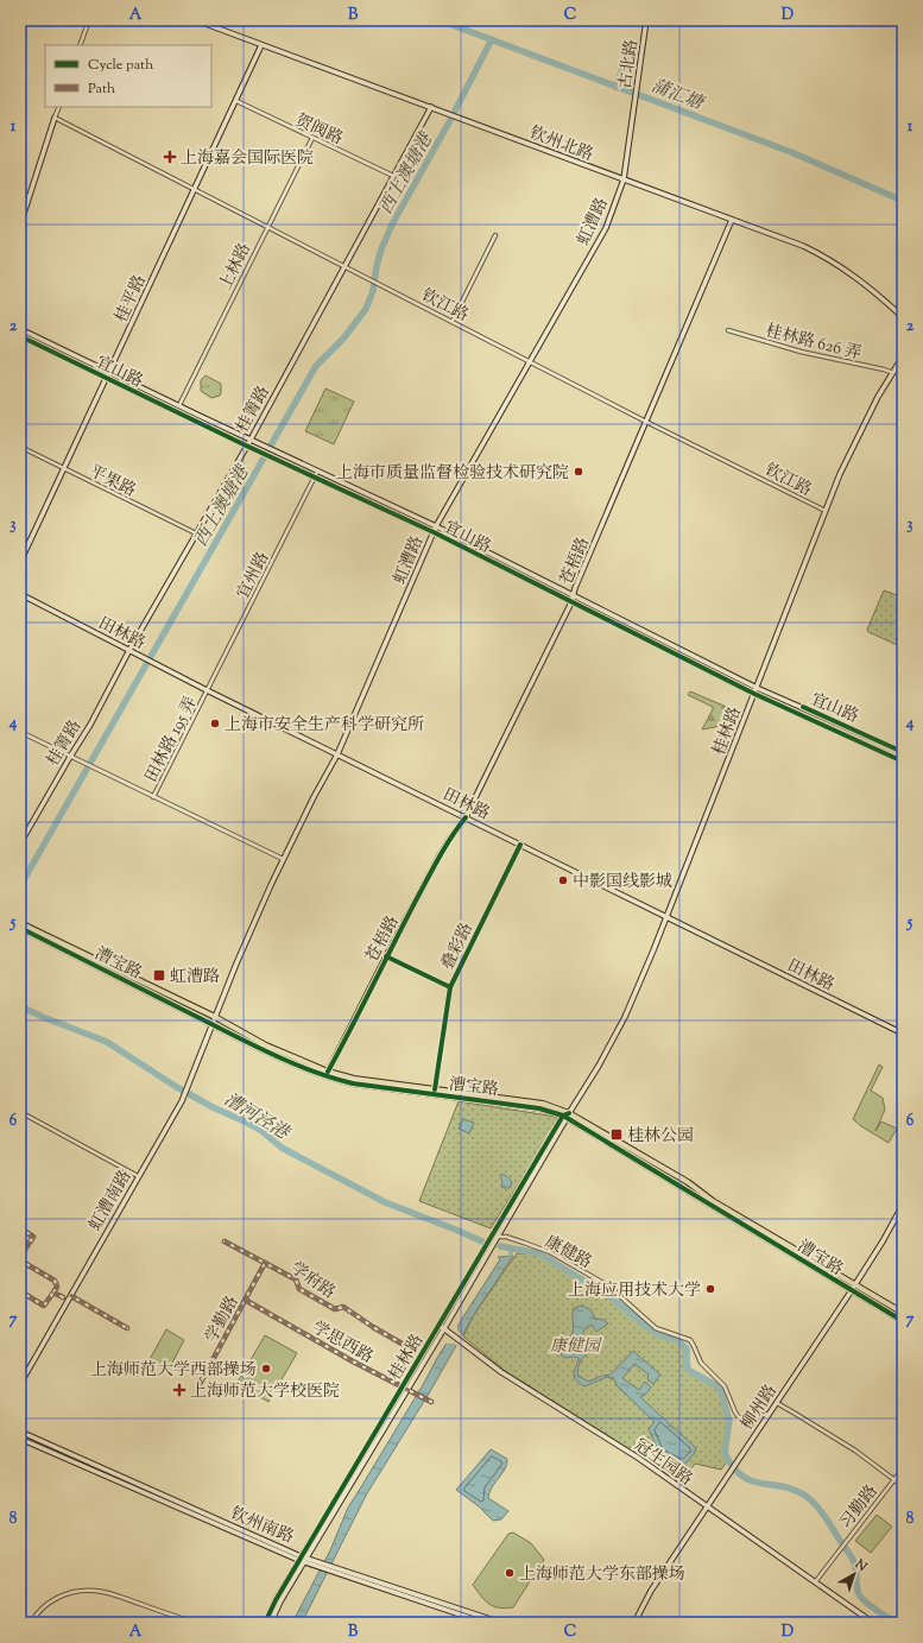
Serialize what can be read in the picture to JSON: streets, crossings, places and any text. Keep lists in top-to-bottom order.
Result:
{
  "streets": {
    "main road": ["漕宝路"],
    "street": [
      "古北路",
      "贺阀路",
      "钦州北路",
      "虹漕路",
      "上林路",
      "桂平路",
      "钦江路",
      "桂林路 626 弄",
      "宜山路",
      "桂箐路",
      "平果路",
      "苍梧路",
      "宜州路",
      "田林路",
      "桂林路",
      "田林路 195 弄",
      "叠彩路",
      "虹漕南路",
      "康健路",
      "学府路",
      "学勤路",
      "学思西路",
      "柳州路",
      "冠生园路",
      "习勤路",
      "钦州南路"
    ]
  },
  "crossings": [
    ["古北路", "虹漕路"],
    ["贺阀路", "上林路"],
    ["贺阀路", "桂平路"],
    ["贺阀路", "桂箐路"],
    ["钦州北路", "虹漕路"],
    ["钦州北路", "桂平路"],
    ["钦州北路", "桂箐路"],
    ["钦州北路", "苍梧路"],
    ["虹漕路", "钦江路"],
    ["虹漕路", "宜山路"],
    ["虹漕路", "田林路"],
    ["虹漕路", "漕宝路"],
    ["虹漕路", "虹漕南路"],
    ["上林路", "钦江路"],
    ["上林路", "宜山路"],
    ["桂平路", "钦江路"],
    ["桂平路", "宜山路"],
    ["桂平路", "平果路"],
    ["钦江路", "桂箐路"],
    ["钦江路", "苍梧路"],
    ["钦江路", "桂林路"],
    ["桂林路 626 弄", "桂林路"],
    ["宜山路", "桂箐路"],
    ["宜山路", "苍梧路"],
    ["宜山路", "宜州路"],
    ["宜山路", "桂林路"],
    ["桂箐路", "平果路"],
    ["桂箐路", "田林路"],
    ["苍梧路", "田林路"],
    ["苍梧路", "漕宝路"],
    ["宜州路", "田林路"],
    ["宜州路", "田林路 195 弄"],
    ["田林路", "桂林路"],
    ["田林路", "田林路 195 弄"],
    ["田林路", "叠彩路"],
    ["桂林路", "漕宝路"],
    ["桂林路", "康健路"],
    ["桂林路", "学思西路"],
    ["桂林路", "冠生园路"],
    ["桂林路", "钦州南路"],
    ["叠彩路", "漕宝路"],
    ["漕宝路", "虹漕南路"],
    ["漕宝路", "柳州路"],
    ["康健路", "柳州路"],
    ["学府路", "学勤路"],
    ["学勤路", "学思西路"],
    ["柳州路", "冠生园路"],
    ["冠生园路", "习勤路"]
  ],
  "water": ["蒲汇塘", "西上澳塘港", "漕河泾港"],
  "parks": ["康健园"],
  "places": {
    "health": ["上海嘉会国际医院", "上海师范大学校医院"],
    "other": [
      "上海市质量监督检验技术研究院",
      "上海市安全生产科学研究所",
      "中影国线影城",
      "上海应用技术大学",
      "上海师范大学西部操场",
      "上海师范大学东部操场"
    ],
    "transit": ["虹漕路", "桂林公园"]
  },
  "legend": ["Cycle path", "Path"],
  "north": "top right",
  "grid": {
    "columns": [
      "A",
      "B",
      "C",
      "D"
    ],
    "rows": [
      "1",
      "2",
      "3",
      "4",
      "5",
      "6",
      "7",
      "8"
    ]
  }
}
